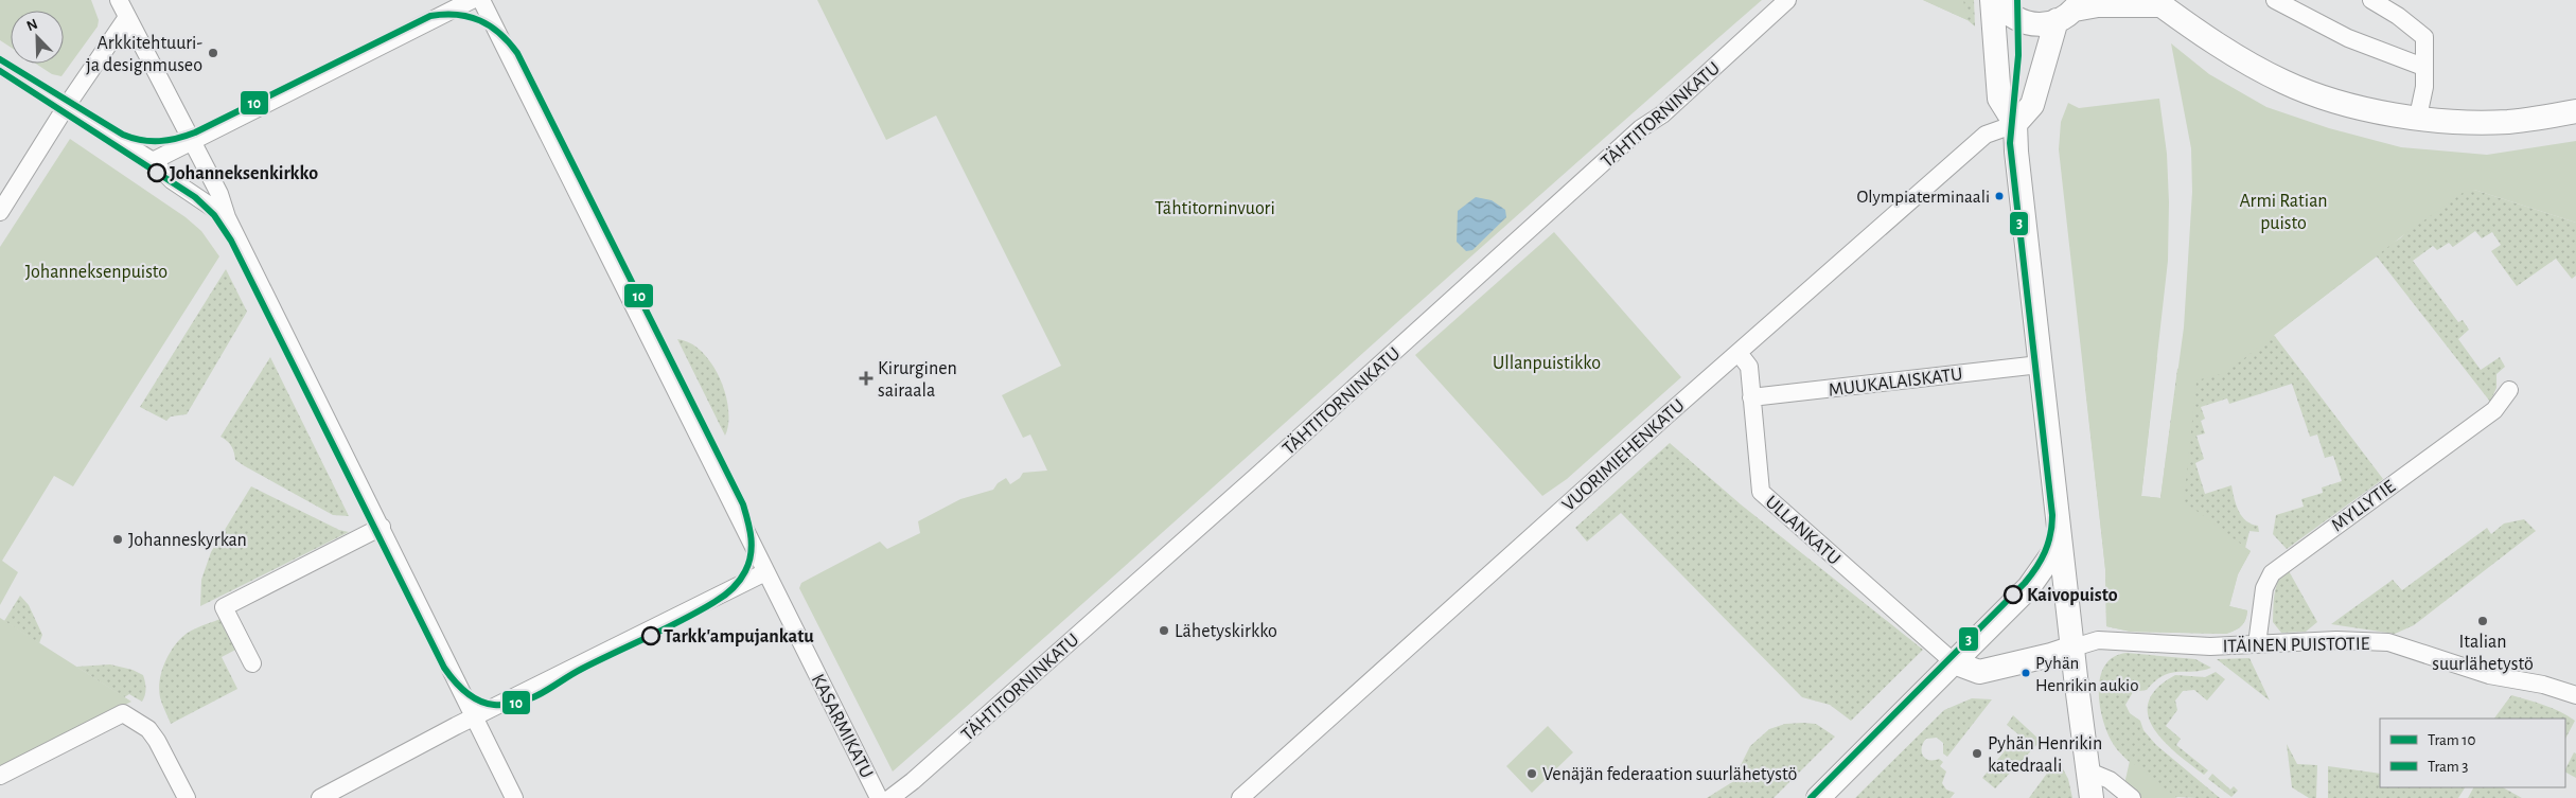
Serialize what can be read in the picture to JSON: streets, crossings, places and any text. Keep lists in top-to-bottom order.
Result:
{
  "streets": {
    "street": [
      "TÄHTITORNINKATU",
      "MUUKALAISKATU",
      "VUORIMIEHENKATU",
      "MYLLYTIE",
      "ULLANKATU",
      "ITÄINEN PUISTOTIE",
      "KASARMIKATU"
    ]
  },
  "crossings": [
    ["MUUKALAISKATU", "ULLANKATU"],
    ["VUORIMIEHENKATU", "ULLANKATU"],
    ["MYLLYTIE", "ITÄINEN PUISTOTIE"]
  ],
  "parks": [
    "Armi Ratian puisto",
    "Tähtitorninvuori",
    "Johanneksenpuisto",
    "Ullanpuistikko"
  ],
  "places": {
    "other": [
      "Arkkitehtuuri- ja designmuseo",
      "Johanneksenkirkko",
      "Olympiaterminaali",
      "Johanneskyrkan",
      "Kaivopuisto",
      "Italian suurlähetystö",
      "Lähetyskirkko",
      "Tarkk'ampujankatu",
      "Pyhän Henrikin aukio",
      "Pyhän Henrikin katedraali",
      "Venäjän federaation suurlähetystö"
    ],
    "health": ["Kirurginen sairaala"]
  },
  "lines": ["tram line 3", "tram line 10"],
  "legend": ["Tram 10", "Tram 3"],
  "north": "top left"
}
